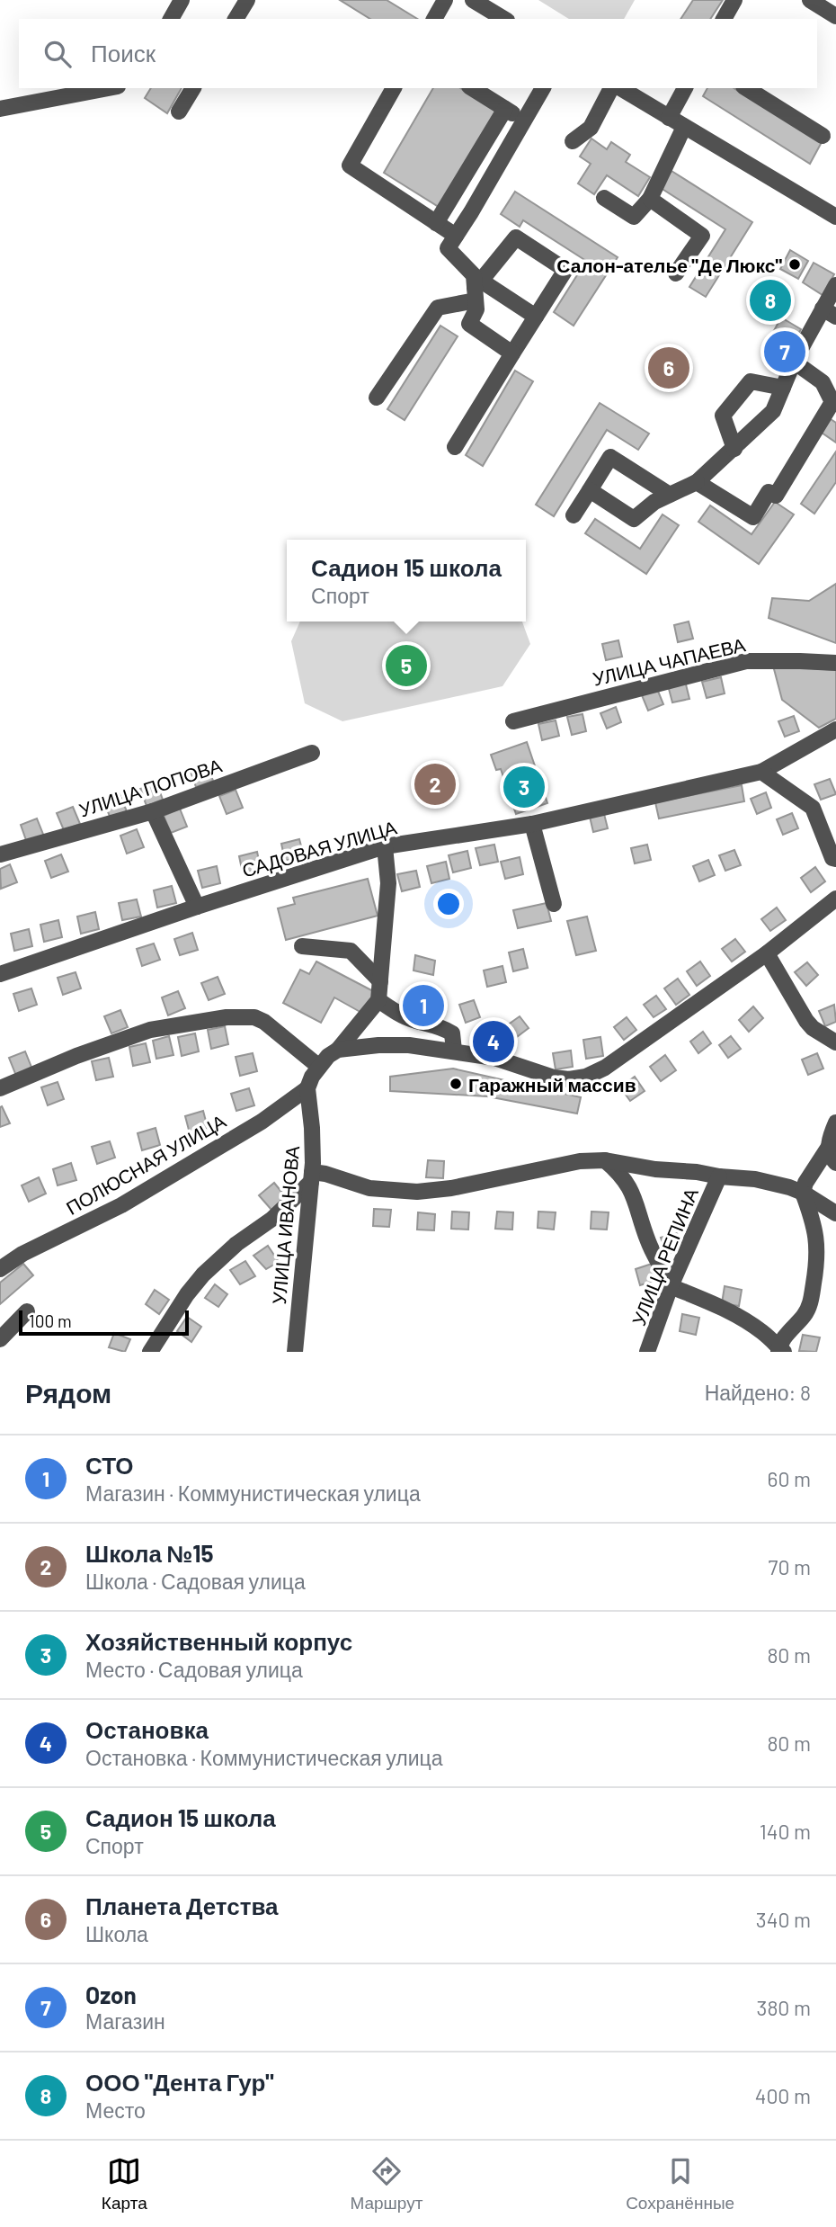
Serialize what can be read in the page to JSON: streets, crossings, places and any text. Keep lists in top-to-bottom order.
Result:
{
  "streets": {
    "street": [
      "УЛИЦА ЧАПАЕВА",
      "УЛИЦА ПОПОВА",
      "САДОВАЯ УЛИЦА",
      "ПОЛЮСНАЯ УЛИЦА",
      "УЛИЦА ИВАНОВА",
      "УЛИЦА РЕПИНА"
    ]
  },
  "crossings": [
    ["ПОЛЮСНАЯ УЛИЦА", "УЛИЦА ИВАНОВА"]
  ],
  "places": ["Салон-ателье \"Де Люкс\"", "Гаражный массив"],
  "scale_bar": "100 m",
  "page": {
    "search": "Поиск",
    "pins": [
      "8",
      "7",
      "6",
      "5",
      "2",
      "3",
      "1",
      "4"
    ],
    "popup": ["Садион 15 школа", "Спорт"],
    "scale": "100 m",
    "heading": ["Рядом", "Найдено: 8"],
    "list": [
      {
        "mark": "1",
        "name": "СТО",
        "note": "Магазин · Коммунистическая улица",
        "value": "60 m"
      },
      {
        "mark": "2",
        "name": "Школа №15",
        "note": "Школа · Садовая улица",
        "value": "70 m"
      },
      {
        "mark": "3",
        "name": "Хозяйственный корпус",
        "note": "Место · Садовая улица",
        "value": "80 m"
      },
      {
        "mark": "4",
        "name": "Остановка",
        "note": "Остановка · Коммунистическая улица",
        "value": "80 m"
      },
      {
        "mark": "5",
        "name": "Садион 15 школа",
        "note": "Спорт",
        "value": "140 m"
      },
      {
        "mark": "6",
        "name": "Планета Детства",
        "note": "Школа",
        "value": "340 m"
      },
      {
        "mark": "7",
        "name": "Ozon",
        "note": "Магазин",
        "value": "380 m"
      },
      {
        "mark": "8",
        "name": "ООО \"Дента Гур\"",
        "note": "Место",
        "value": "400 m"
      }
    ],
    "nav": ["Карта", "Маршрут", "Сохранённые"]
  }
}
